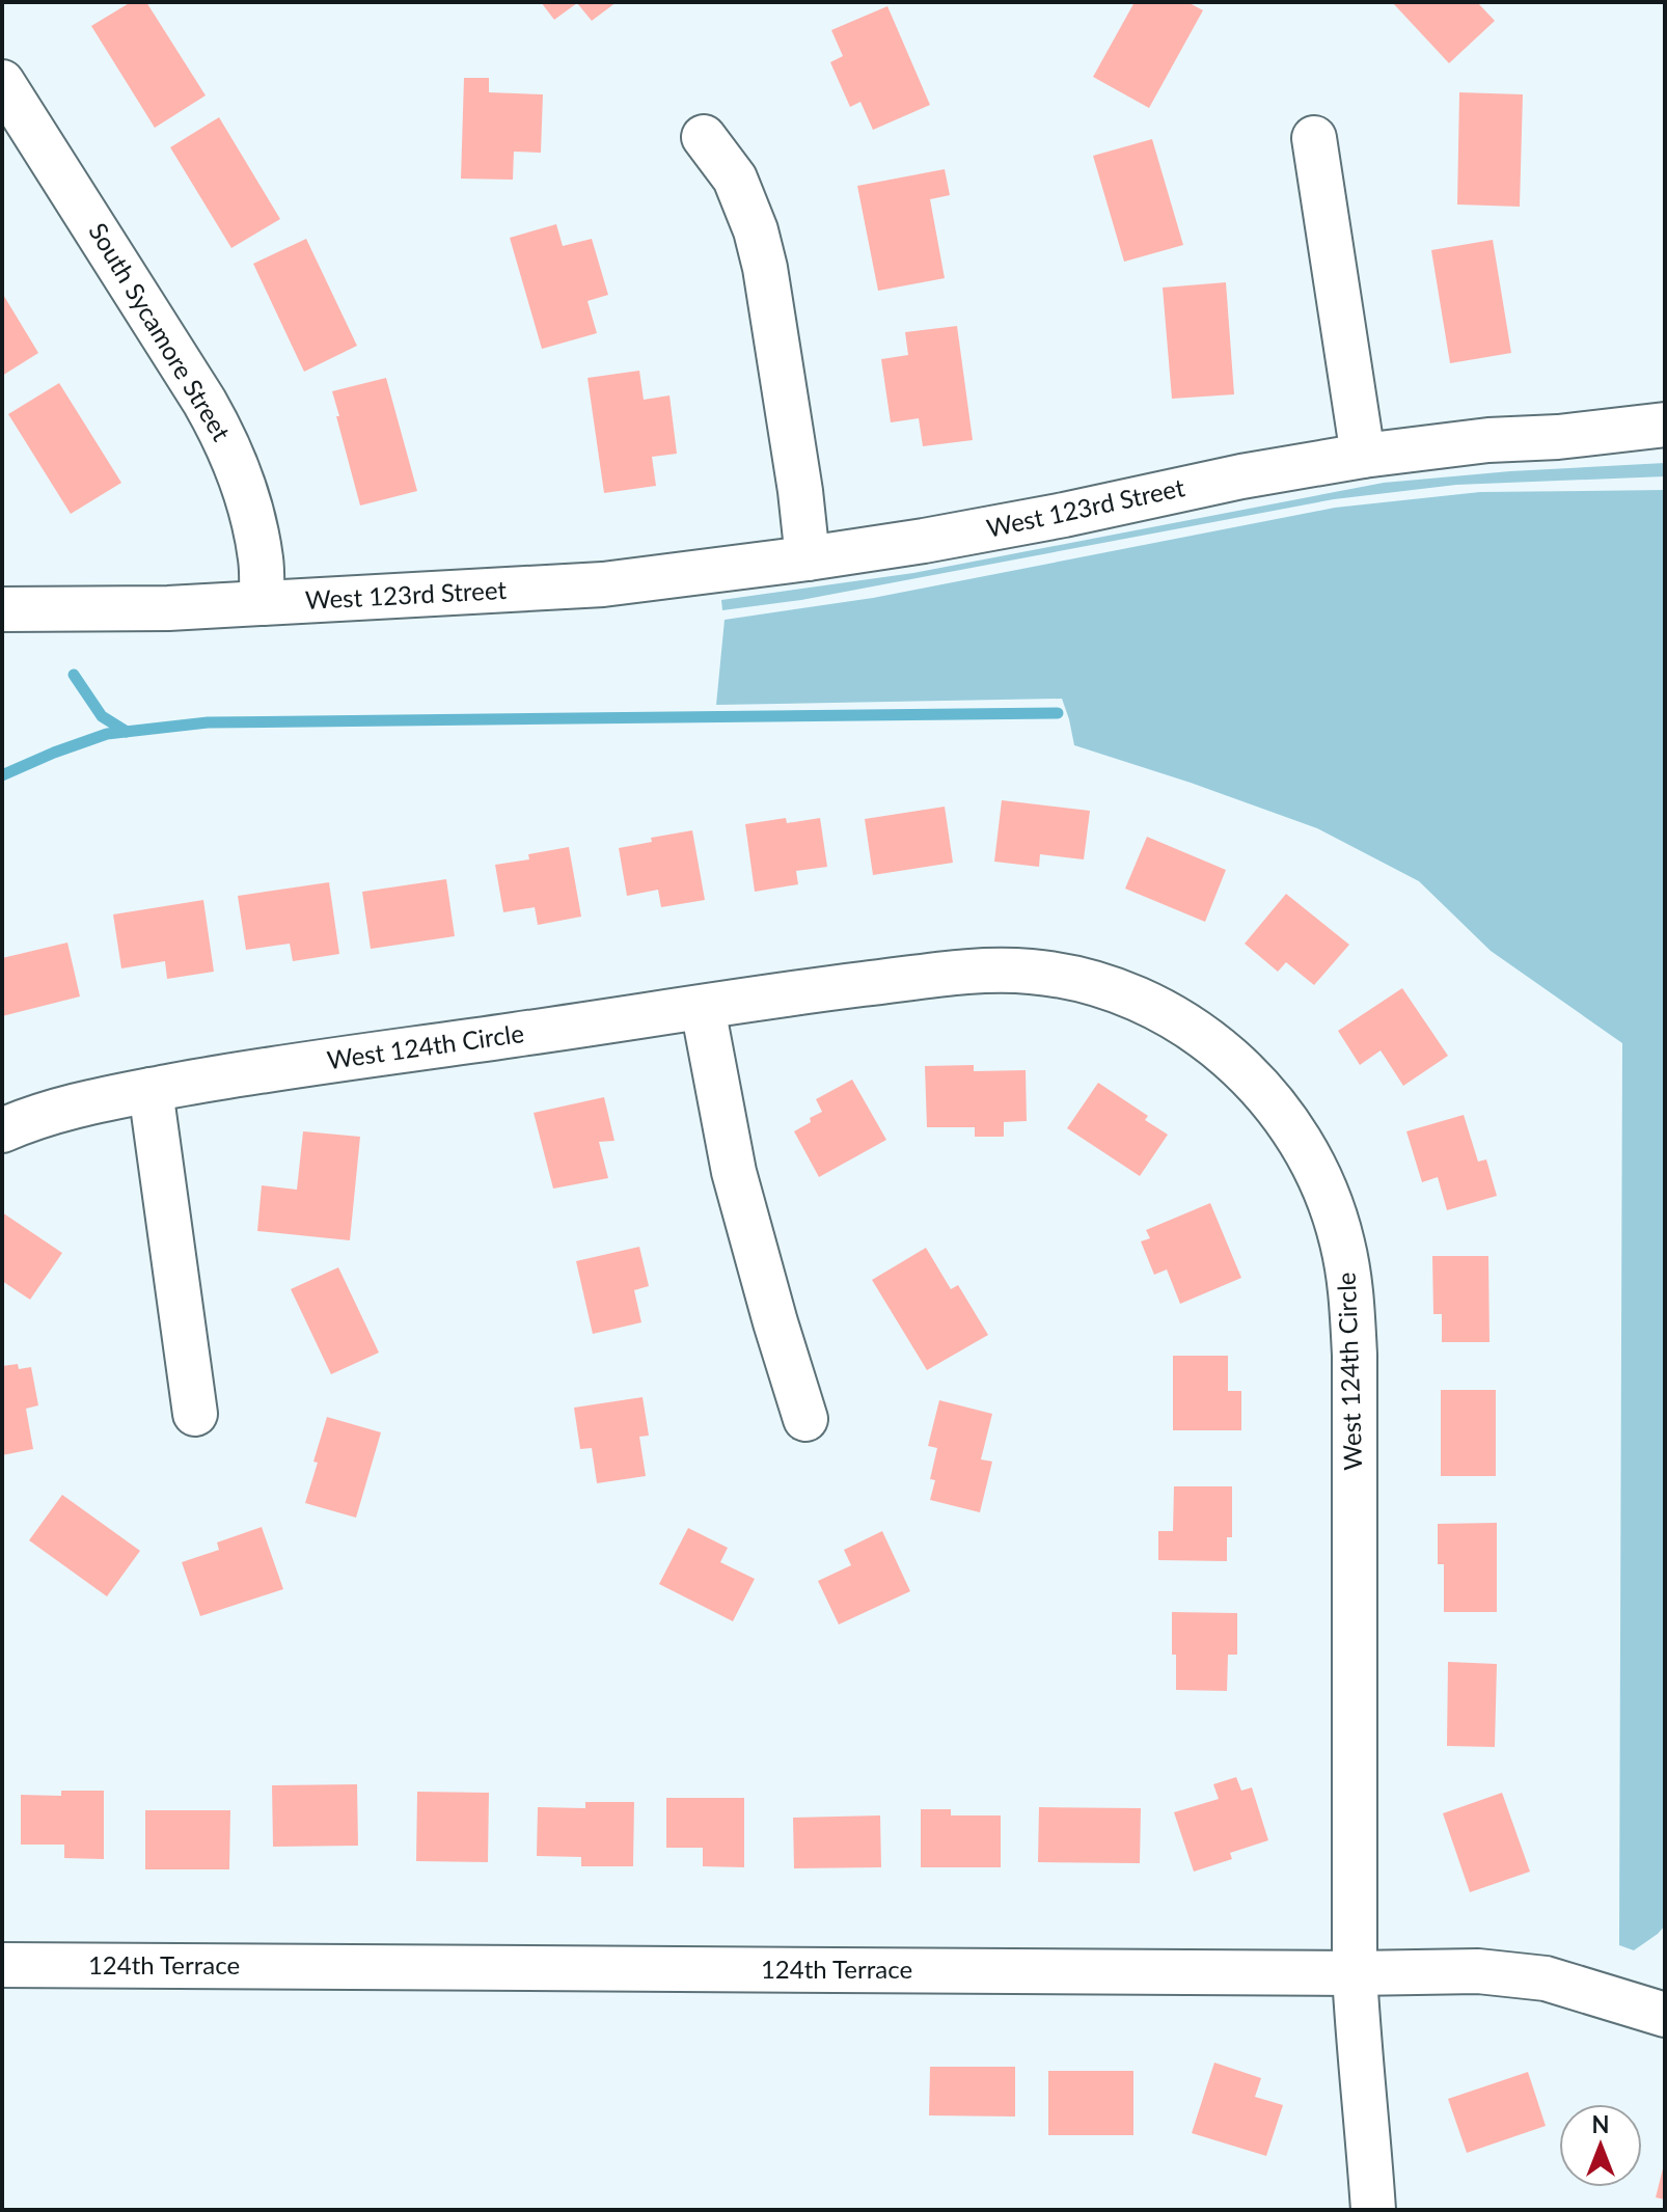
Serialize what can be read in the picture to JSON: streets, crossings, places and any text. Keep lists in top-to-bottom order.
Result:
{
  "streets": {
    "street": [
      "South Sycamore Street",
      "West 123rd Street",
      "West 124th Circle",
      "124th Terrace"
    ]
  },
  "crossings": [
    ["South Sycamore Street", "West 123rd Street"],
    ["West 124th Circle", "124th Terrace"]
  ],
  "north": "top"
}
